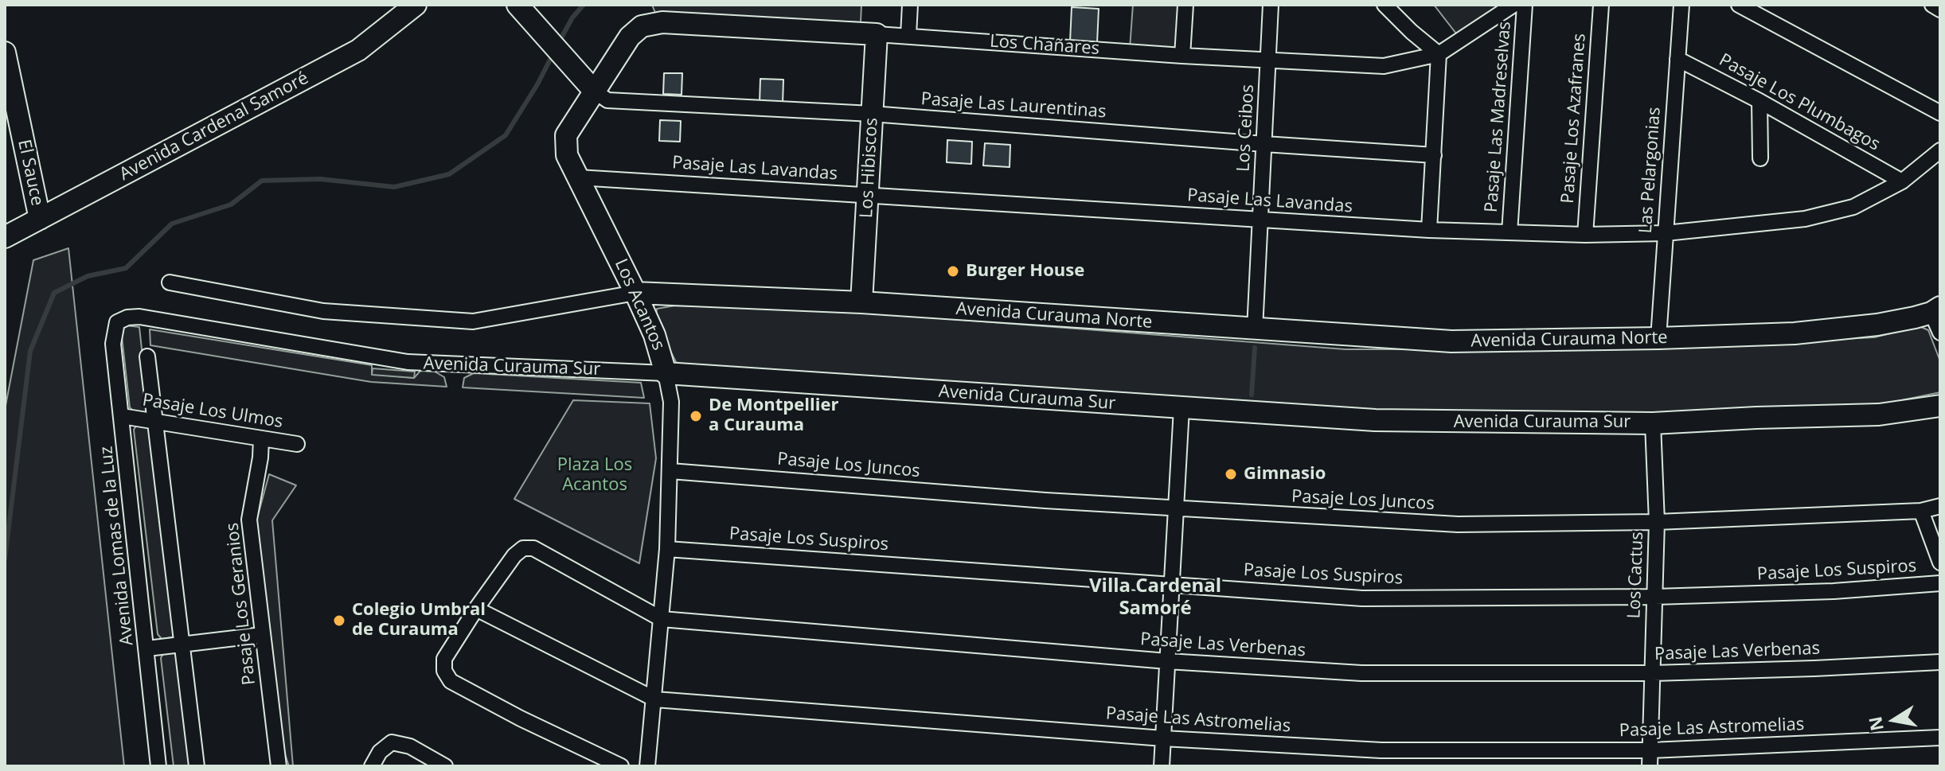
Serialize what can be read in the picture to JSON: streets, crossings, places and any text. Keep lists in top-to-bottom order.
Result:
{
  "streets": {
    "street": [
      "Los Chañares",
      "Pasaje Los Plumbagos",
      "Pasaje Las Laurentinas",
      "Pasaje Las Madreselvas",
      "Pasaje Los Azafranes",
      "Avenida Cardenal Samoré",
      "Los Ceibos",
      "Los Hibiscos",
      "Pasaje Las Lavandas",
      "Las Pelargonias",
      "El Sauce",
      "Los Acantos",
      "Avenida Curauma Norte",
      "Avenida Curauma Sur",
      "Pasaje Los Ulmos",
      "Pasaje Los Juncos",
      "Pasaje Los Suspiros",
      "Avenida Lomas de la Luz",
      "Los Cactus",
      "Pasaje Los Geranios",
      "Pasaje Las Verbenas",
      "Pasaje Las Astromelias"
    ]
  },
  "crossings": [
    ["Los Chañares", "Pasaje Las Laurentinas"],
    ["Los Chañares", "Los Ceibos"],
    ["Los Chañares", "Los Hibiscos"],
    ["Los Chañares", "Los Acantos"],
    ["Pasaje Los Plumbagos", "Pasaje Las Lavandas"],
    ["Pasaje Los Plumbagos", "Las Pelargonias"],
    ["Pasaje Las Laurentinas", "Los Ceibos"],
    ["Pasaje Las Laurentinas", "Los Hibiscos"],
    ["Pasaje Las Laurentinas", "Los Acantos"],
    ["Pasaje Las Madreselvas", "Pasaje Las Lavandas"],
    ["Pasaje Los Azafranes", "Pasaje Las Lavandas"],
    ["Avenida Cardenal Samoré", "El Sauce"],
    ["Los Ceibos", "Pasaje Las Lavandas"],
    ["Los Ceibos", "Avenida Curauma Norte"],
    ["Los Hibiscos", "Pasaje Las Lavandas"],
    ["Los Hibiscos", "Avenida Curauma Norte"],
    ["Pasaje Las Lavandas", "Las Pelargonias"],
    ["Pasaje Las Lavandas", "Los Acantos"],
    ["Las Pelargonias", "Avenida Curauma Norte"],
    ["Los Acantos", "Avenida Curauma Norte"],
    ["Los Acantos", "Avenida Curauma Sur"],
    ["Los Acantos", "Pasaje Los Juncos"],
    ["Los Acantos", "Pasaje Los Suspiros"],
    ["Los Acantos", "Pasaje Las Verbenas"],
    ["Los Acantos", "Pasaje Las Astromelias"],
    ["Avenida Curauma Sur", "Avenida Lomas de la Luz"],
    ["Avenida Curauma Sur", "Los Cactus"],
    ["Pasaje Los Ulmos", "Avenida Lomas de la Luz"],
    ["Pasaje Los Ulmos", "Pasaje Los Geranios"],
    ["Pasaje Los Juncos", "Los Cactus"],
    ["Pasaje Los Suspiros", "Los Cactus"],
    ["Los Cactus", "Pasaje Las Verbenas"],
    ["Los Cactus", "Pasaje Las Astromelias"],
    ["Pasaje Las Verbenas", "Pasaje Las Astromelias"]
  ],
  "districts": ["Villa Cardenal Samoré"],
  "parks": ["Plaza Los Acantos"],
  "places": [
    "Burger House",
    "De Montpellier a Curauma",
    "Gimnasio",
    "Colegio Umbral de Curauma"
  ],
  "north": "left"
}
